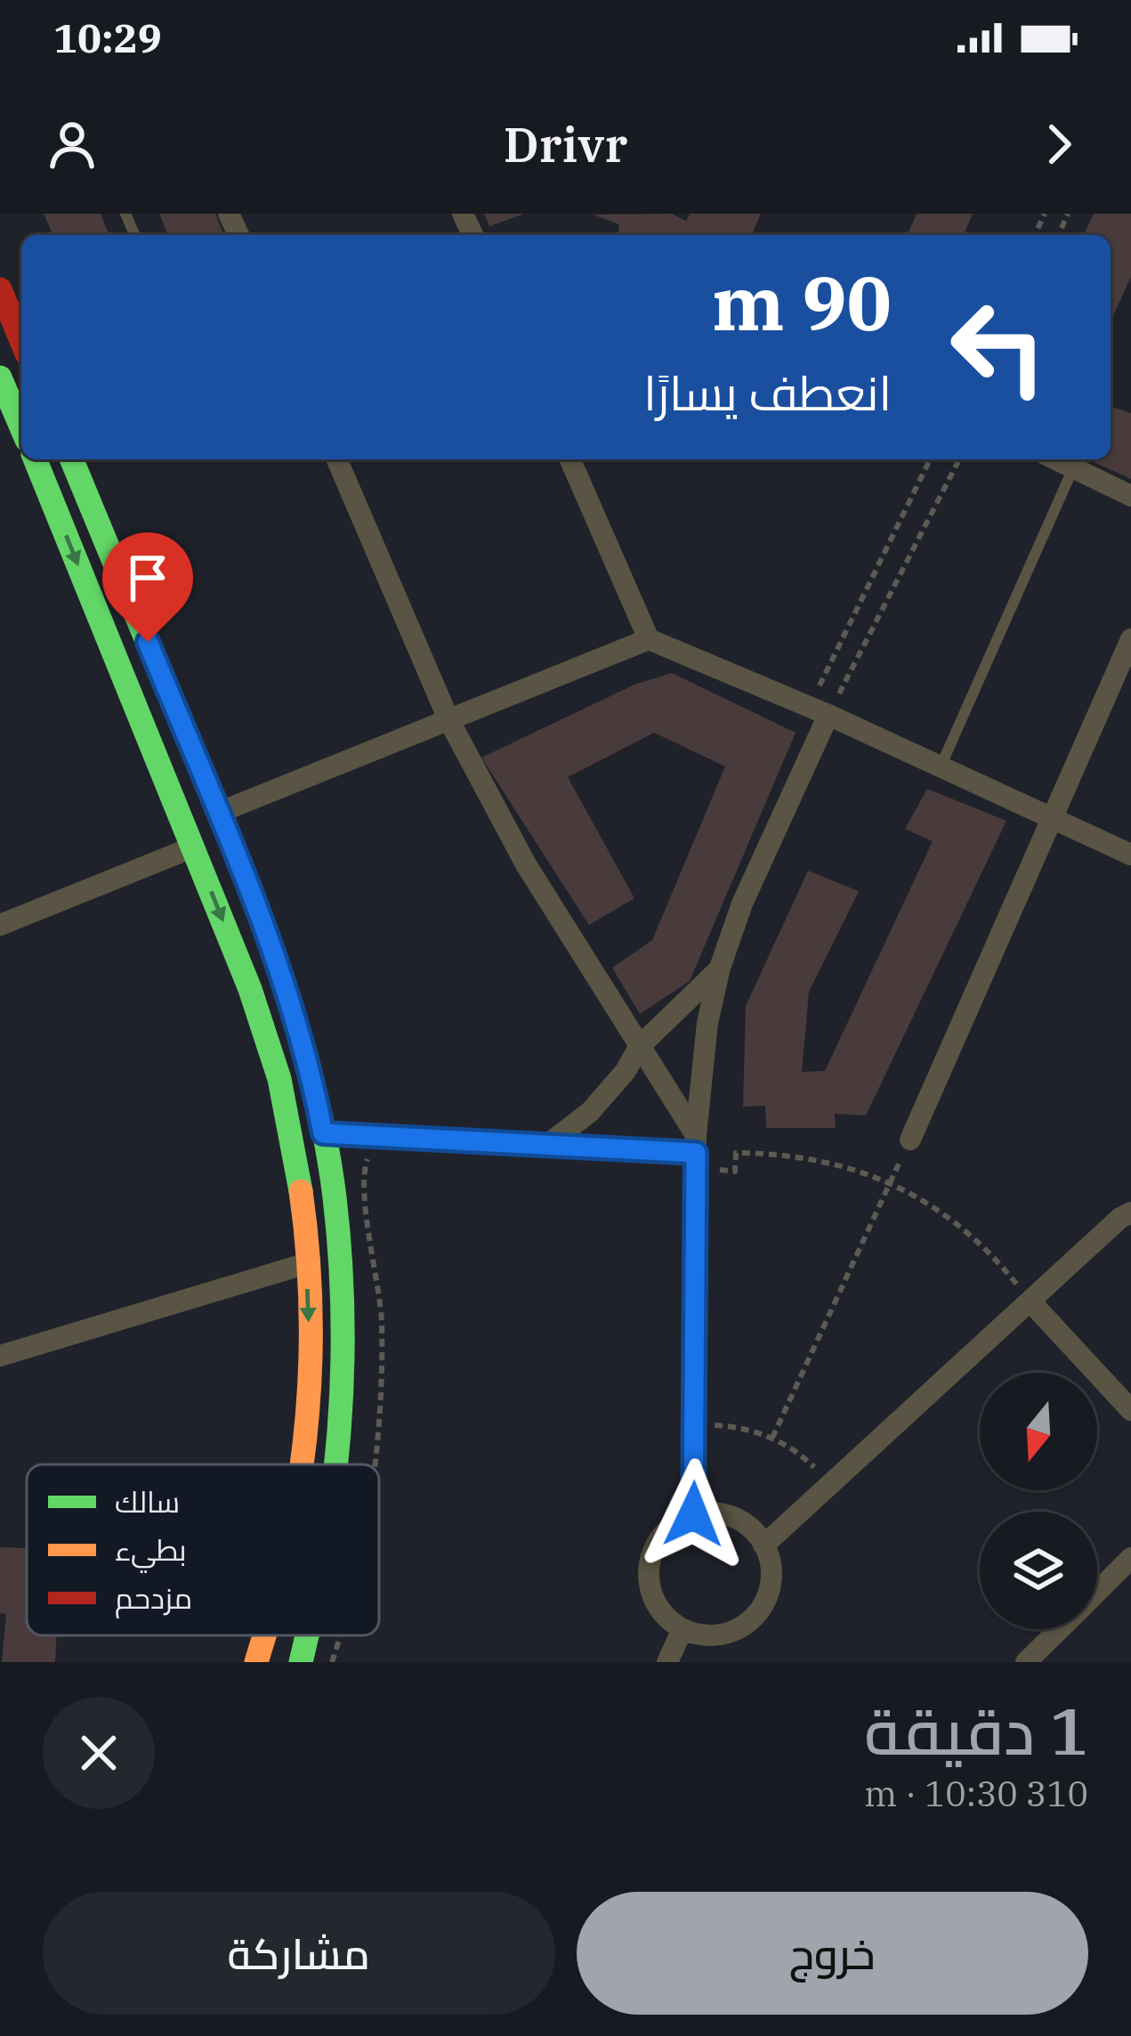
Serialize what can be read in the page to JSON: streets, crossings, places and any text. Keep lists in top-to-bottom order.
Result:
{
  "legend": ["سالك", "بطيء", "مزدحم"],
  "north": "bottom",
  "page": {
    "status": "10:29",
    "header": "Drivr",
    "turn": ["90 m", "انعطف يسارًا"],
    "heading": ["1 دقيقة", "310 m · 10:30"],
    "buttons": ["خروج", "مشاركة"]
  }
}
